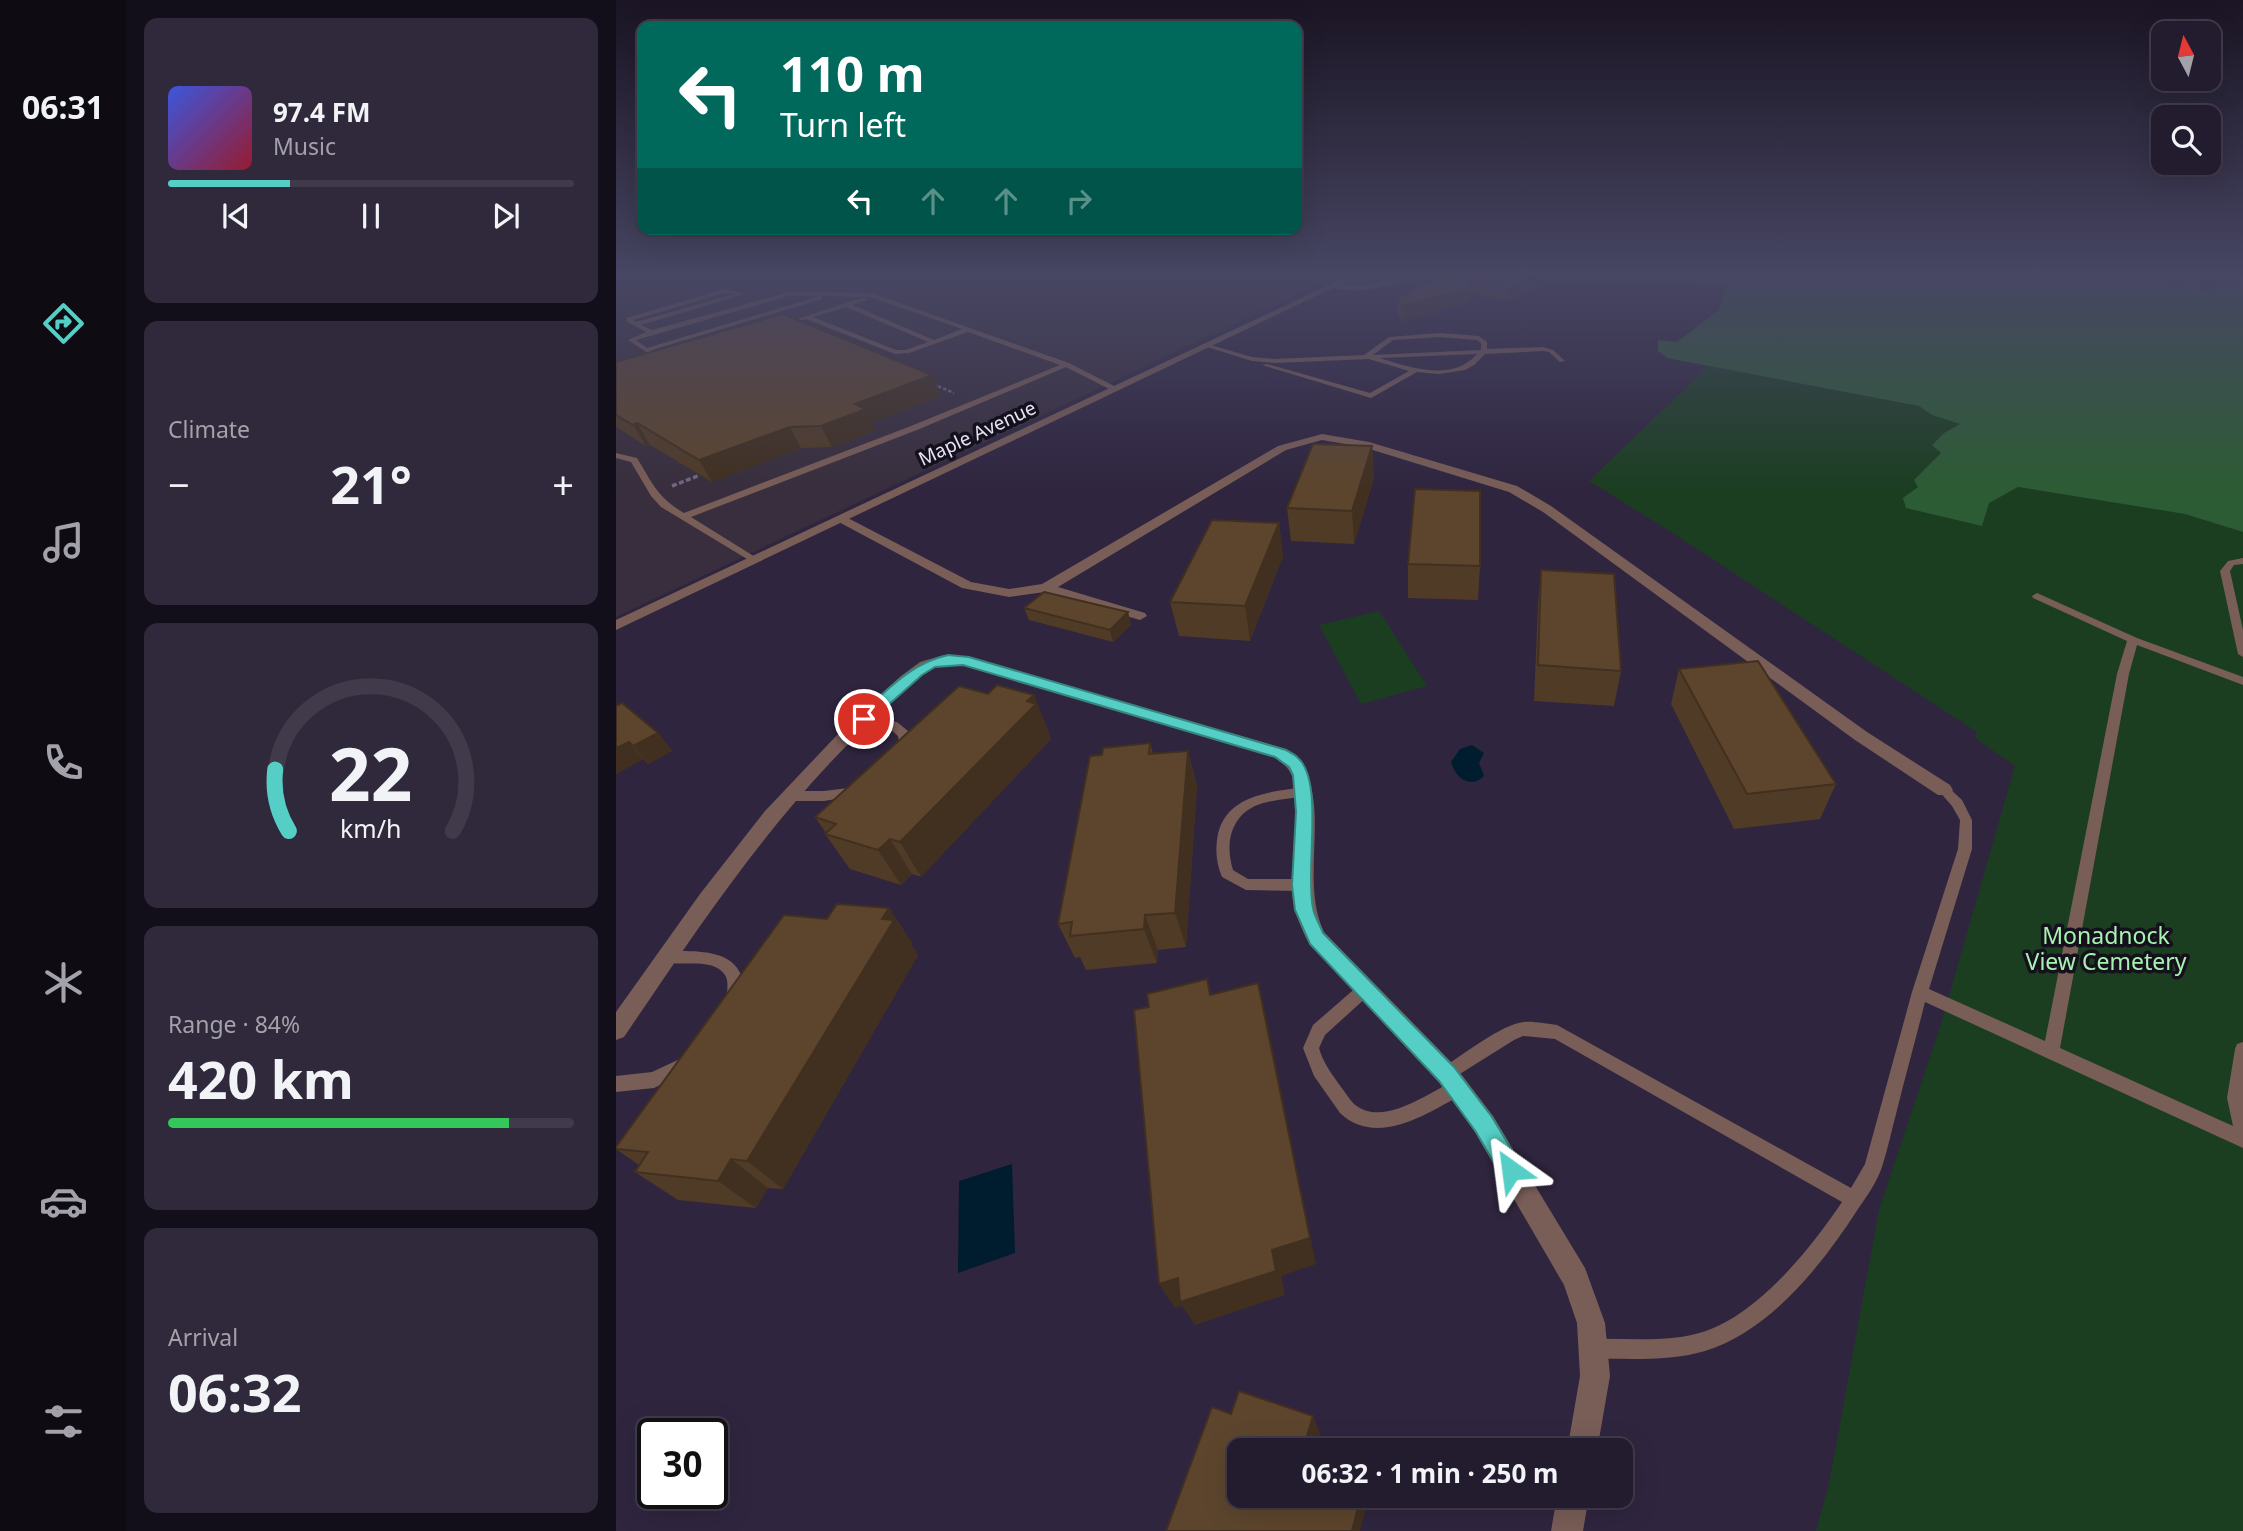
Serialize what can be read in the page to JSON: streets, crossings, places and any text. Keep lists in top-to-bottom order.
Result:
{
  "streets": {
    "street": ["Maple Avenue"]
  },
  "parks": ["Monadnock View Cemetery"],
  "north": "top",
  "page": {
    "tabs": "06:31",
    "turn": ["110 m", "Turn left"],
    "song": ["97.4 FM", "Music"],
    "tile": [
      "Climate",
      ["Range · 84%", "420 km"],
      ["Arrival", "06:32"]
    ],
    "heat": ["−", "21°", "+"],
    "limit": "30",
    "trip": "06:32 · 1 min · 250 m",
    "gauge": ["22", "km/h"]
  }
}
